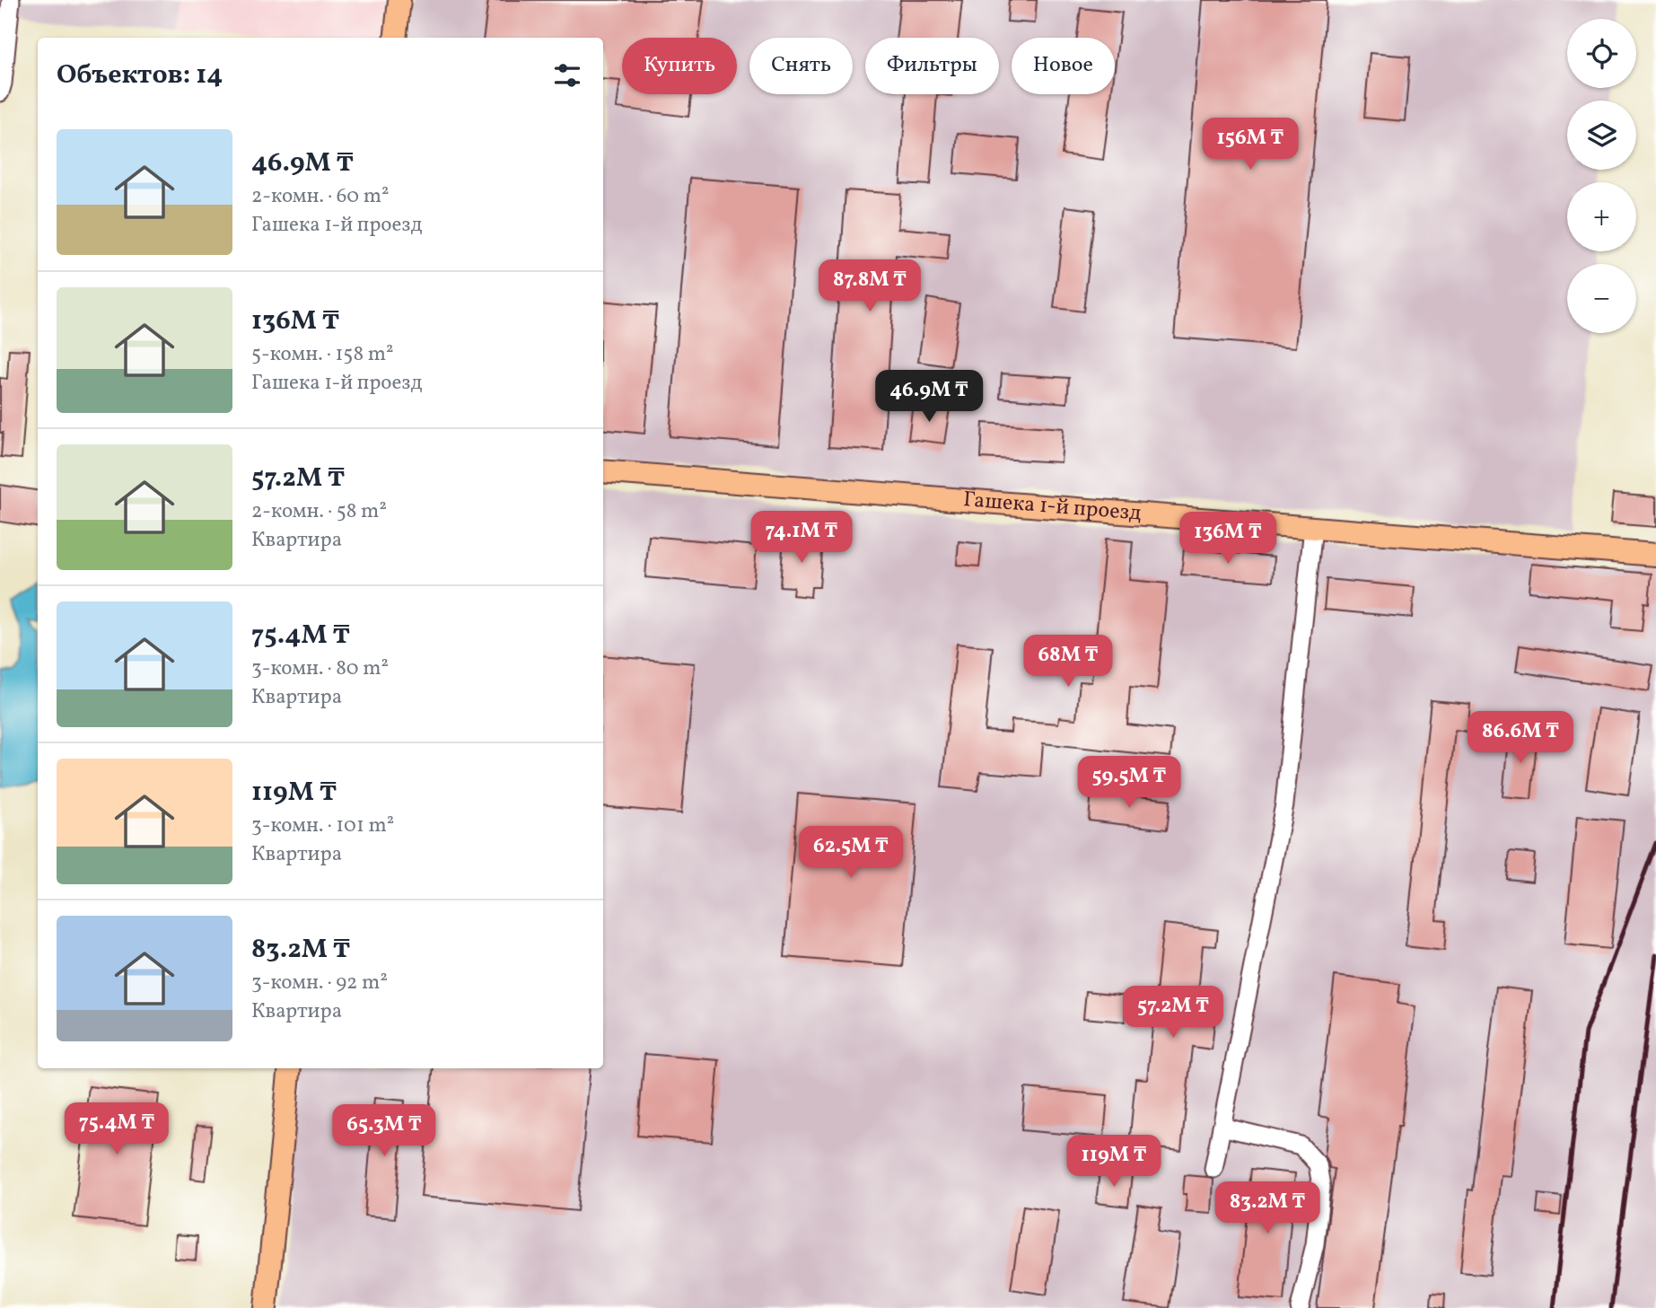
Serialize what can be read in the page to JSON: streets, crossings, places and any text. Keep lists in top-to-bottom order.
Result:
{
  "streets": {
    "main road": ["Гашека 1-й проезд"]
  },
  "page": {
    "map_buttons": ["+", "−"],
    "chip": [
      "Купить",
      "Снять",
      "Фильтры",
      "Новое"
    ],
    "heading": "Объектов: 14",
    "list": [
      {
        "name": "46.9M ₸",
        "note": "2-комн. · 60 m² · Гашека 1-й проезд"
      },
      {
        "name": "136M ₸",
        "note": "5-комн. · 158 m² · Гашека 1-й проезд"
      },
      {
        "name": "57.2M ₸",
        "note": "2-комн. · 58 m² · Квартира"
      },
      {
        "name": "75.4M ₸",
        "note": "3-комн. · 80 m² · Квартира"
      },
      {
        "name": "119M ₸",
        "note": "3-комн. · 101 m² · Квартира"
      },
      {
        "name": "83.2M ₸",
        "note": "3-комн. · 92 m² · Квартира"
      }
    ],
    "price": [
      "156M ₸",
      "87.8M ₸",
      "46.9M ₸",
      "74.1M ₸",
      "136M ₸",
      "68M ₸",
      "86.6M ₸",
      "59.5M ₸",
      "62.5M ₸",
      "57.2M ₸",
      "75.4M ₸",
      "65.3M ₸",
      "119M ₸",
      "83.2M ₸"
    ]
  }
}
